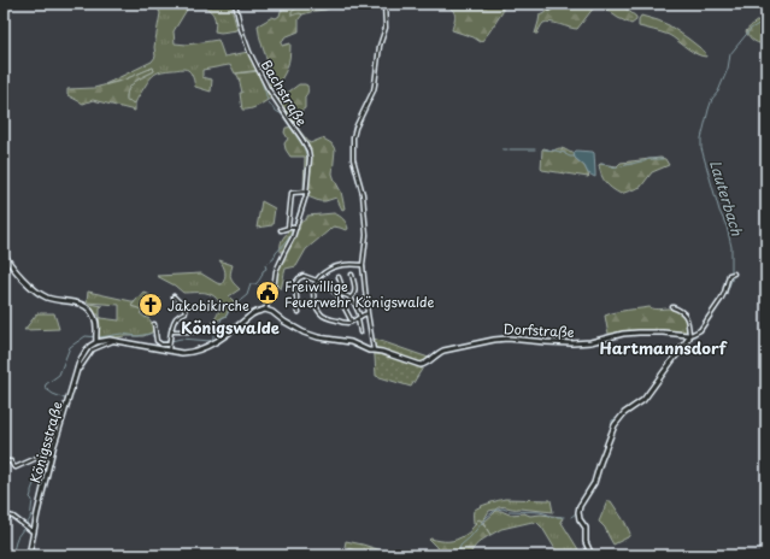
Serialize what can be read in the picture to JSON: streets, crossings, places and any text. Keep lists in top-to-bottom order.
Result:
{
  "streets": {
    "street": ["Bachstraße", "Dorfstraße", "Königsstraße"]
  },
  "districts": ["Königswalde", "Hartmannsdorf"],
  "water": ["Lauterbach"],
  "places": {
    "public building": ["Freiwillige Feuerwehr Königswalde"],
    "church": ["Jakobikirche"]
  }
}
